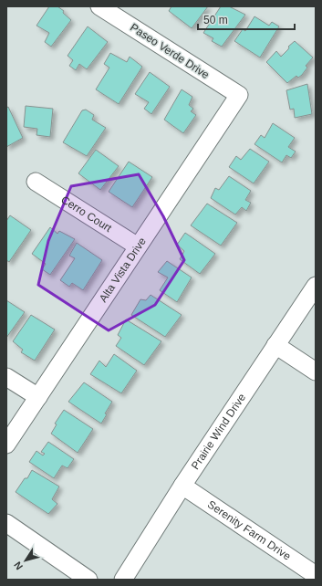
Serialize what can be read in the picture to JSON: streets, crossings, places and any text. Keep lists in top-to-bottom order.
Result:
{
  "streets": {
    "street": [
      "Paseo Verde Drive",
      "Cerro Court",
      "Alta Vista Drive",
      "Prairie Wind Drive",
      "Serenity Farm Drive"
    ]
  },
  "crossings": [
    ["Paseo Verde Drive", "Alta Vista Drive"],
    ["Cerro Court", "Alta Vista Drive"],
    ["Prairie Wind Drive", "Serenity Farm Drive"]
  ],
  "scale_bar": "50 m",
  "north": "bottom left"
}
